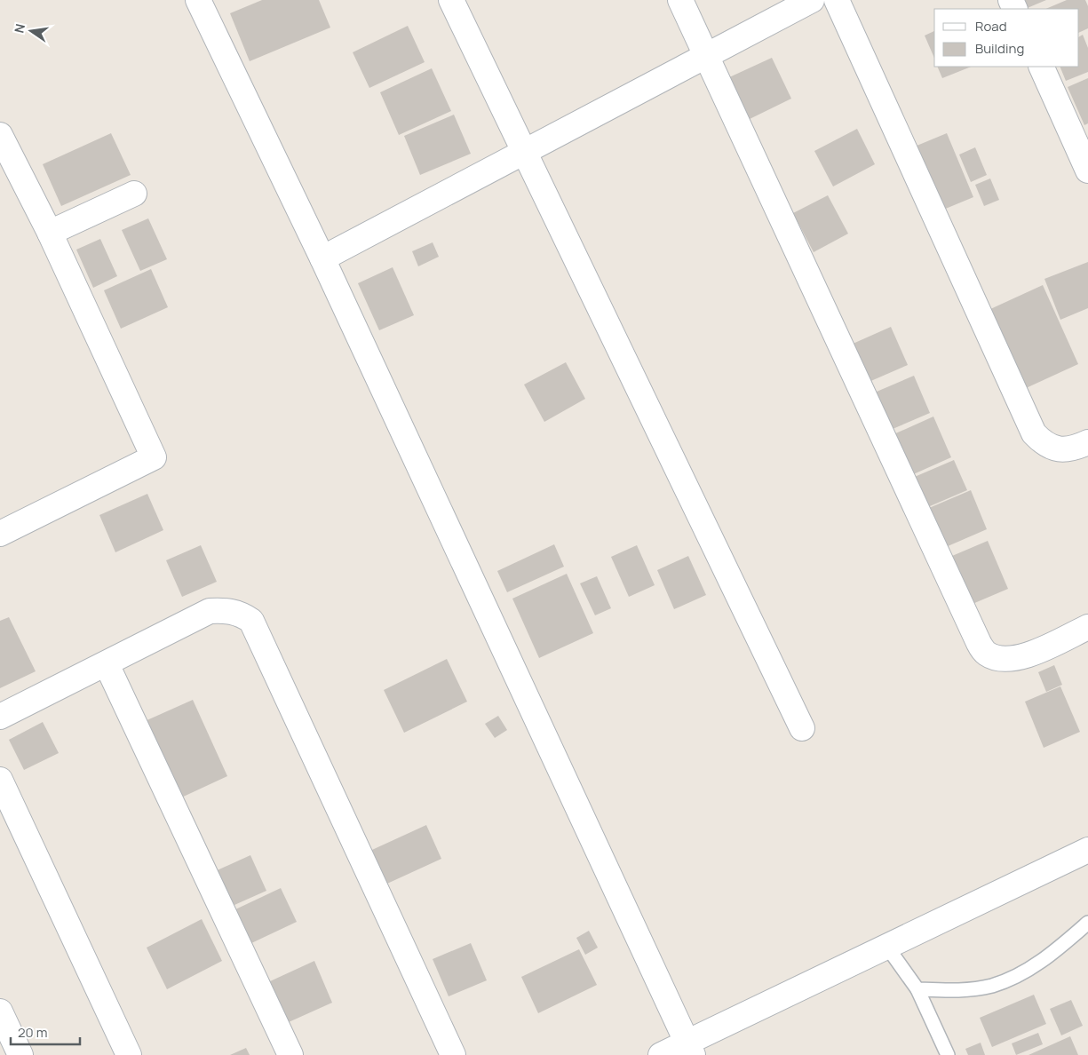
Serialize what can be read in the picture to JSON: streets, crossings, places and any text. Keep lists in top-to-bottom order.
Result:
{
  "legend": ["Road", "Building"],
  "scale_bar": "20 m",
  "north": "left"
}
